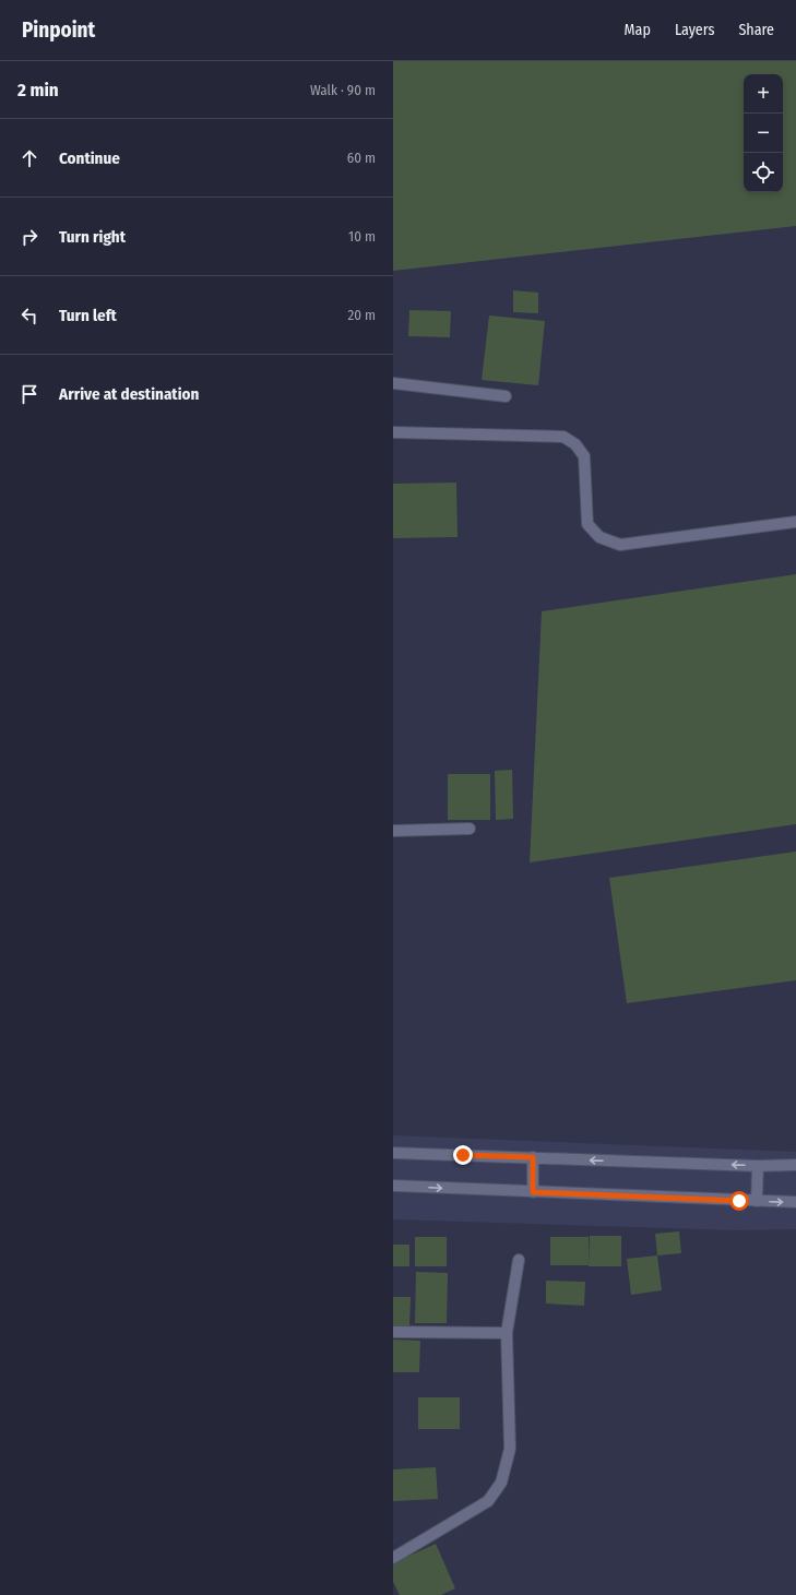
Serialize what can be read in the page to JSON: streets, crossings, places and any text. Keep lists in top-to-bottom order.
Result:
{
  "page": {
    "header": "Pinpoint",
    "nav": ["Map", "Layers", "Share"],
    "heading": ["2 min", "Walk · 90 m"],
    "map_buttons": ["+", "−"],
    "list": [
      ["Continue", "60 m"],
      ["Turn right", "10 m"],
      ["Turn left", "20 m"],
      "Arrive at destination"
    ]
  }
}
